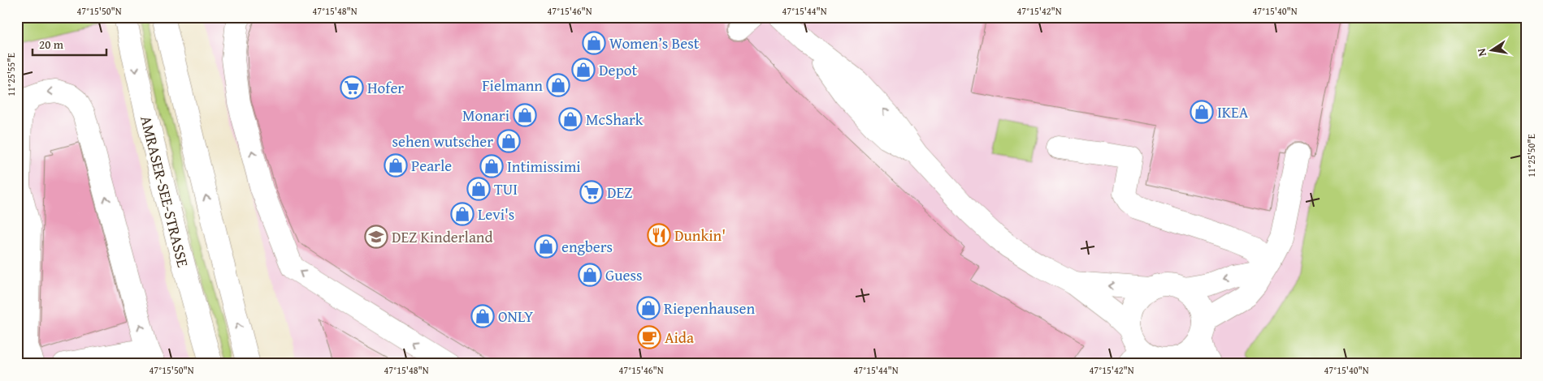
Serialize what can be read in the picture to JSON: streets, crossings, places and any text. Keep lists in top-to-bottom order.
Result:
{
  "streets": {
    "street": ["AMRASER-SEE-STRASSE"]
  },
  "places": {
    "shop": [
      "Women’s Best",
      "Depot",
      "Fielmann",
      "IKEA",
      "Monari",
      "McShark",
      "sehen wutscher",
      "Pearle",
      "Intimissimi",
      "TUI",
      "Levi's",
      "engbers",
      "Guess",
      "Riepenhausen",
      "ONLY"
    ],
    "supermarket": ["Hofer", "DEZ"],
    "restaurant": ["Dunkin'"],
    "school or university": ["DEZ Kinderland"],
    "cafe": ["Aida"]
  },
  "scale_bar": "20 m",
  "north": "left",
  "coordinates": [
    "47°15'50\"N",
    "47°15'48\"N",
    "47°15'46\"N",
    "47°15'44\"N",
    "47°15'42\"N",
    "47°15'40\"N",
    "11°25'55\"E",
    "11°25'50\"E"
  ]
}
